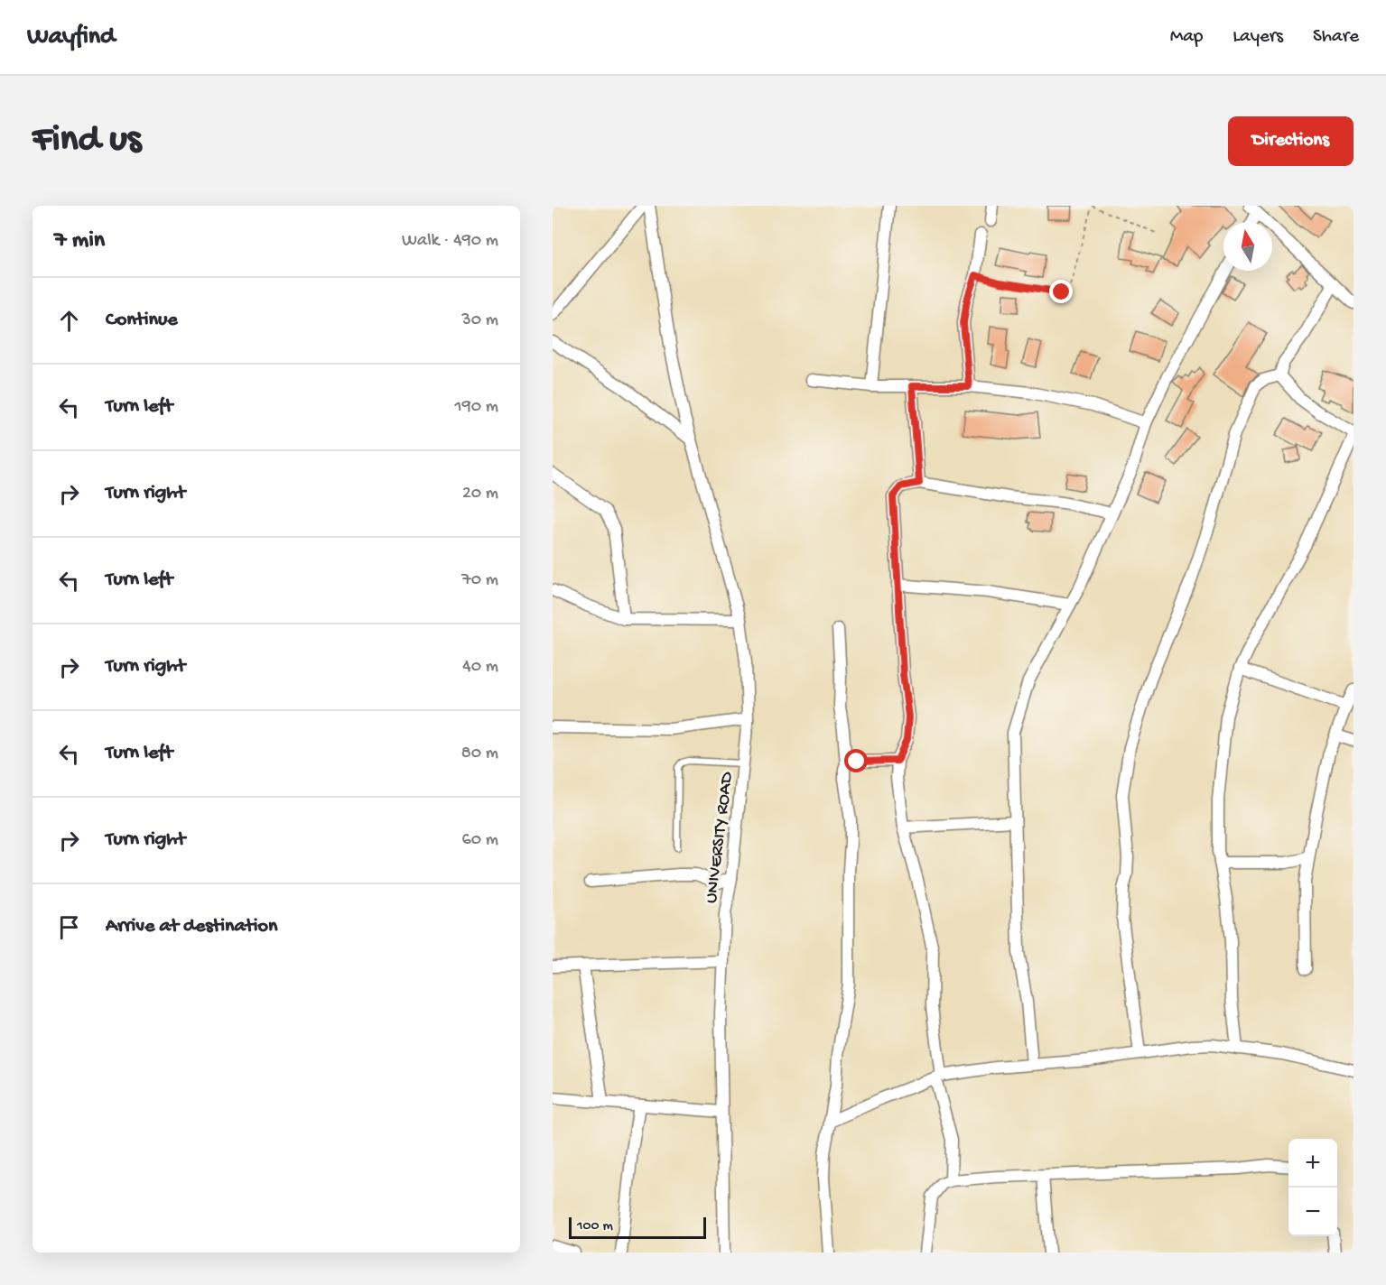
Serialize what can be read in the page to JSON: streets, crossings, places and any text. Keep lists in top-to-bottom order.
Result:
{
  "streets": {
    "street": ["UNIVERSITY ROAD"]
  },
  "scale_bar": "100 m",
  "north": "top",
  "page": {
    "header": "Wayfind",
    "nav": ["Map", "Layers", "Share"],
    "buttons": "Directions",
    "title": "Find us",
    "heading": ["7 min", "Walk · 490 m"],
    "list": [
      ["Continue", "30 m"],
      ["Turn left", "190 m"],
      ["Turn right", "20 m"],
      ["Turn left", "70 m"],
      ["Turn right", "40 m"],
      ["Turn left", "80 m"],
      ["Turn right", "60 m"],
      "Arrive at destination"
    ],
    "map_buttons": ["+", "−"],
    "scale": "100 m"
  }
}
